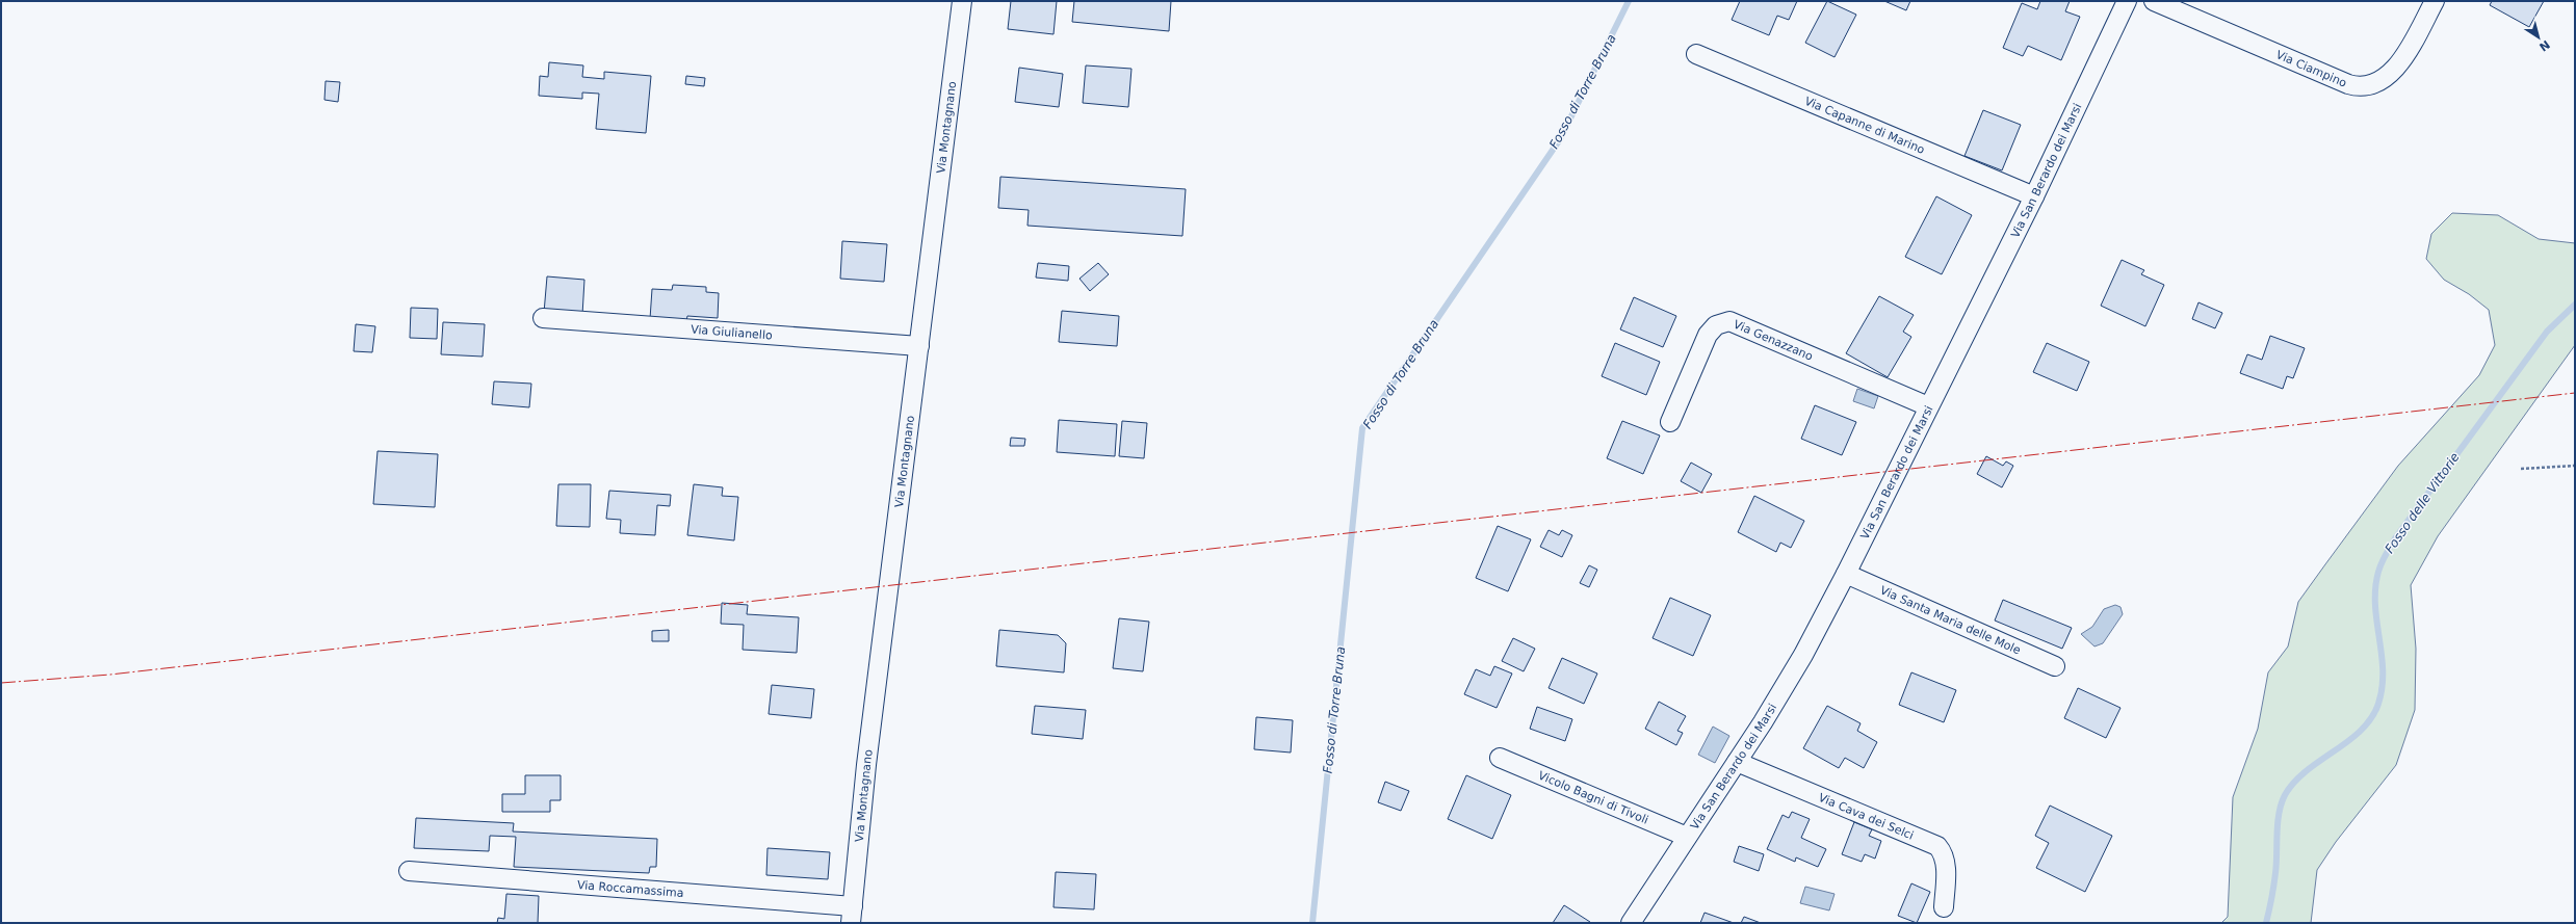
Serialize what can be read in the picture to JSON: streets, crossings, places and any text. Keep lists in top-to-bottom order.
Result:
{
  "streets": {
    "street": [
      "Via Ciampino",
      "Via Capanne di Marino",
      "Via Montagnano",
      "Via San Berardo dei Marsi",
      "Via Giulianello",
      "Via Genazzano",
      "Via Santa Maria delle Mole",
      "Vicolo Bagni di Tivoli",
      "Via Cava dei Selci",
      "Via Roccamassima"
    ]
  },
  "crossings": [
    ["Via Capanne di Marino", "Via San Berardo dei Marsi"],
    ["Via Montagnano", "Via Giulianello"],
    ["Via Montagnano", "Via Roccamassima"],
    ["Via San Berardo dei Marsi", "Via Genazzano"],
    ["Via San Berardo dei Marsi", "Via Santa Maria delle Mole"],
    ["Via San Berardo dei Marsi", "Vicolo Bagni di Tivoli"],
    ["Via San Berardo dei Marsi", "Via Cava dei Selci"]
  ],
  "water": ["Fosso di Torre Bruna", "Fosso delle Vittorie"],
  "north": "bottom right"
}
